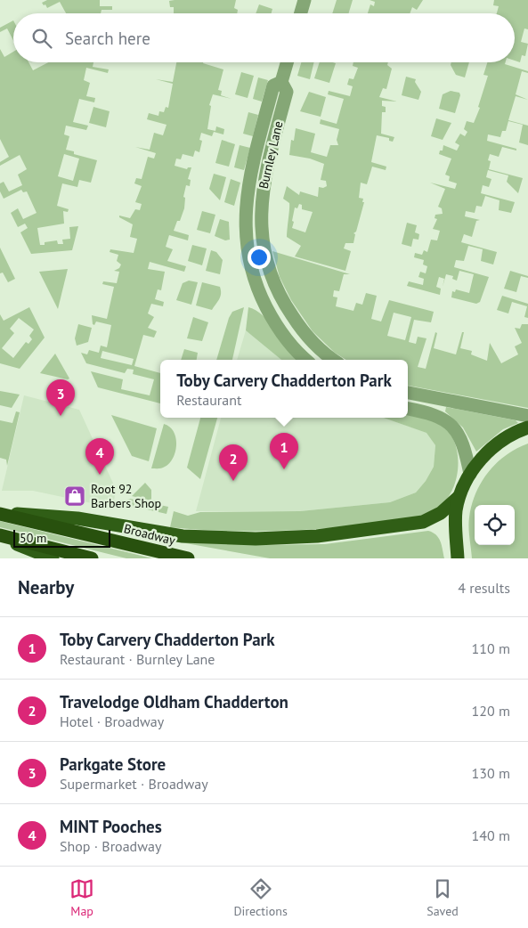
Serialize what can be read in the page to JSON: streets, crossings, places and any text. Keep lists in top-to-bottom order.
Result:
{
  "streets": {
    "highway": ["Broadway"],
    "street": ["Burnley Lane"]
  },
  "places": {
    "shop": ["Root 92 Barbers Shop"]
  },
  "scale_bar": "50 m",
  "page": {
    "search": "Search here",
    "popup": ["Toby Carvery Chadderton Park", "Restaurant"],
    "pins": [
      "3",
      "1",
      "4",
      "2"
    ],
    "scale": "50 m",
    "heading": ["Nearby", "4 results"],
    "list": [
      {
        "mark": "1",
        "name": "Toby Carvery Chadderton Park",
        "note": "Restaurant · Burnley Lane",
        "value": "110 m"
      },
      {
        "mark": "2",
        "name": "Travelodge Oldham Chadderton",
        "note": "Hotel · Broadway",
        "value": "120 m"
      },
      {
        "mark": "3",
        "name": "Parkgate Store",
        "note": "Supermarket · Broadway",
        "value": "130 m"
      },
      {
        "mark": "4",
        "name": "MINT Pooches",
        "note": "Shop · Broadway",
        "value": "140 m"
      }
    ],
    "nav": ["Map", "Directions", "Saved"]
  }
}
